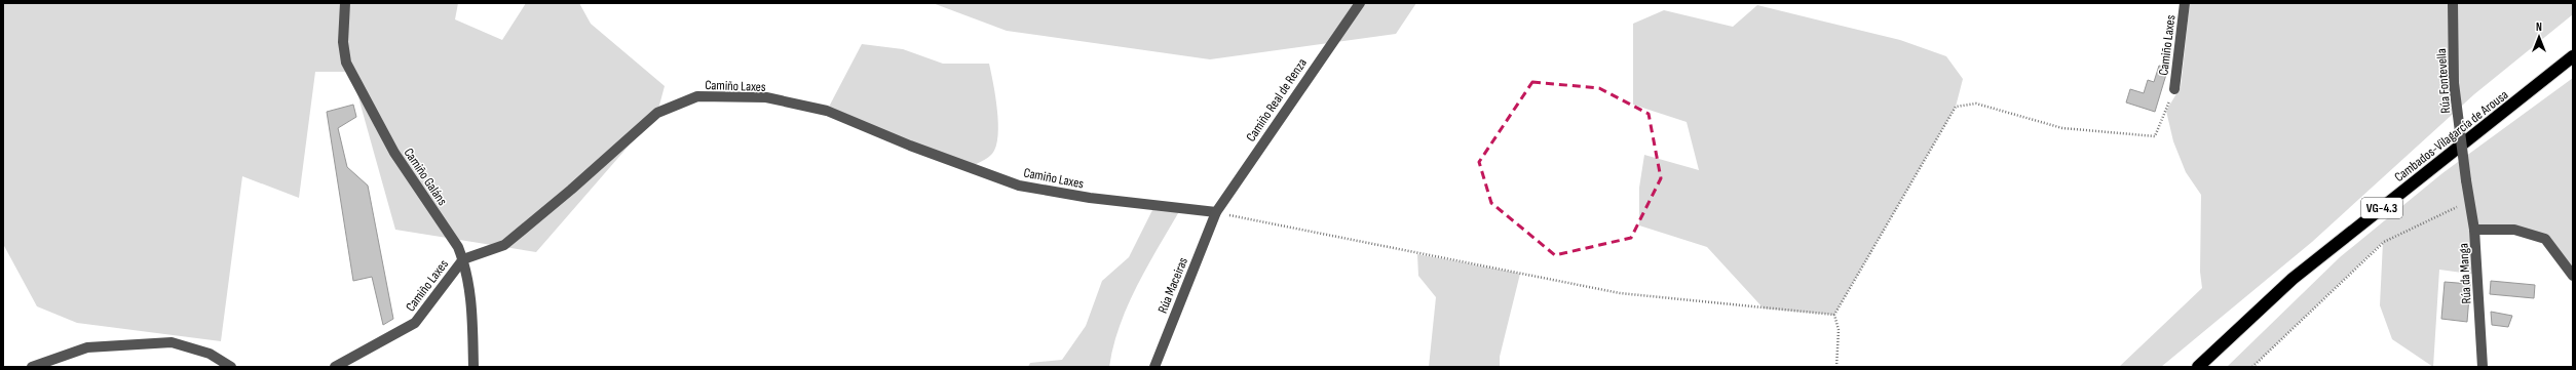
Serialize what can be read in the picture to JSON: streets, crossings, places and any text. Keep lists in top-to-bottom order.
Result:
{
  "streets": {
    "highway": ["Cambados-Vilagarcía de Arousa", "VG-4.3"],
    "street": [
      "Camiño Laxes",
      "Rúa Fontevella",
      "Camiño Real de Renza",
      "Camiño Galáns",
      "Rúa da Manga",
      "Rúa Maceiras"
    ]
  },
  "crossings": [
    ["Camiño Laxes", "Camiño Real de Renza"],
    ["Camiño Laxes", "Camiño Galáns"],
    ["Camiño Laxes", "Rúa Maceiras"],
    ["Rúa Fontevella", "Rúa da Manga"],
    ["Camiño Real de Renza", "Rúa Maceiras"]
  ],
  "north": "top"
}
